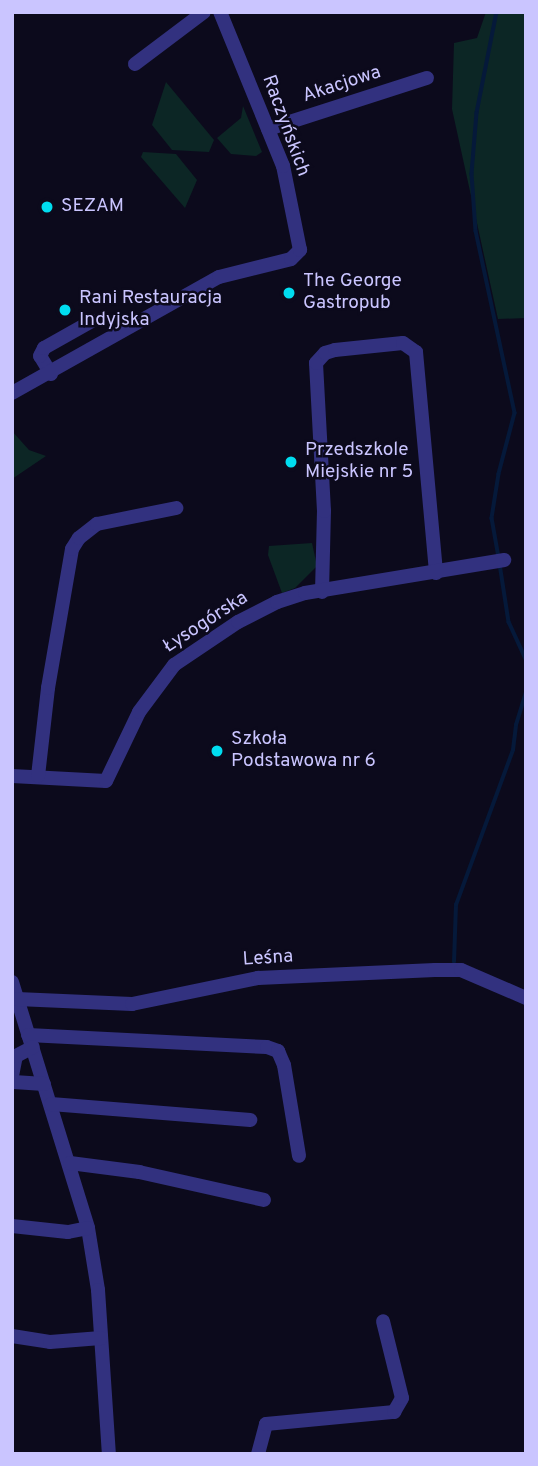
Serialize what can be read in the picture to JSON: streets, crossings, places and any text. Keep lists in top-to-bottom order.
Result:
{
  "streets": {
    "street": [
      "Akacjowa",
      "Raczyńskich",
      "Łysogórska",
      "Leśna"
    ]
  },
  "crossings": [
    ["Akacjowa", "Raczyńskich"]
  ],
  "places": [
    "SEZAM",
    "The George Gastropub",
    "Rani Restauracja Indyjska",
    "Przedszkole Miejskie nr 5",
    "Szkoła Podstawowa nr 6"
  ]
}
